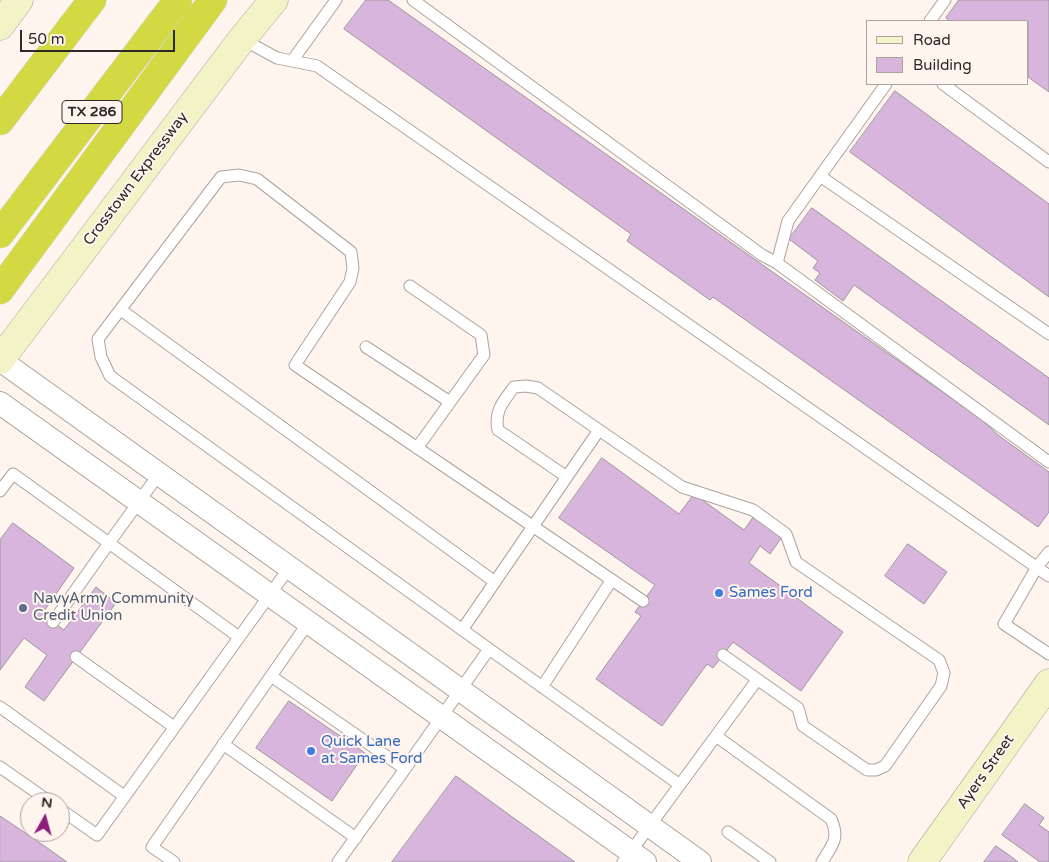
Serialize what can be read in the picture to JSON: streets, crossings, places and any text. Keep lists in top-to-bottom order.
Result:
{
  "streets": {
    "highway": ["TX 286"],
    "main road": ["Crosstown Expressway", "Ayers Street"]
  },
  "places": ["Sames Ford", "NavyArmy Community Credit Union", "Quick Lane at Sames Ford"],
  "legend": ["Road", "Building"],
  "scale_bar": "50 m",
  "north": "top"
}
